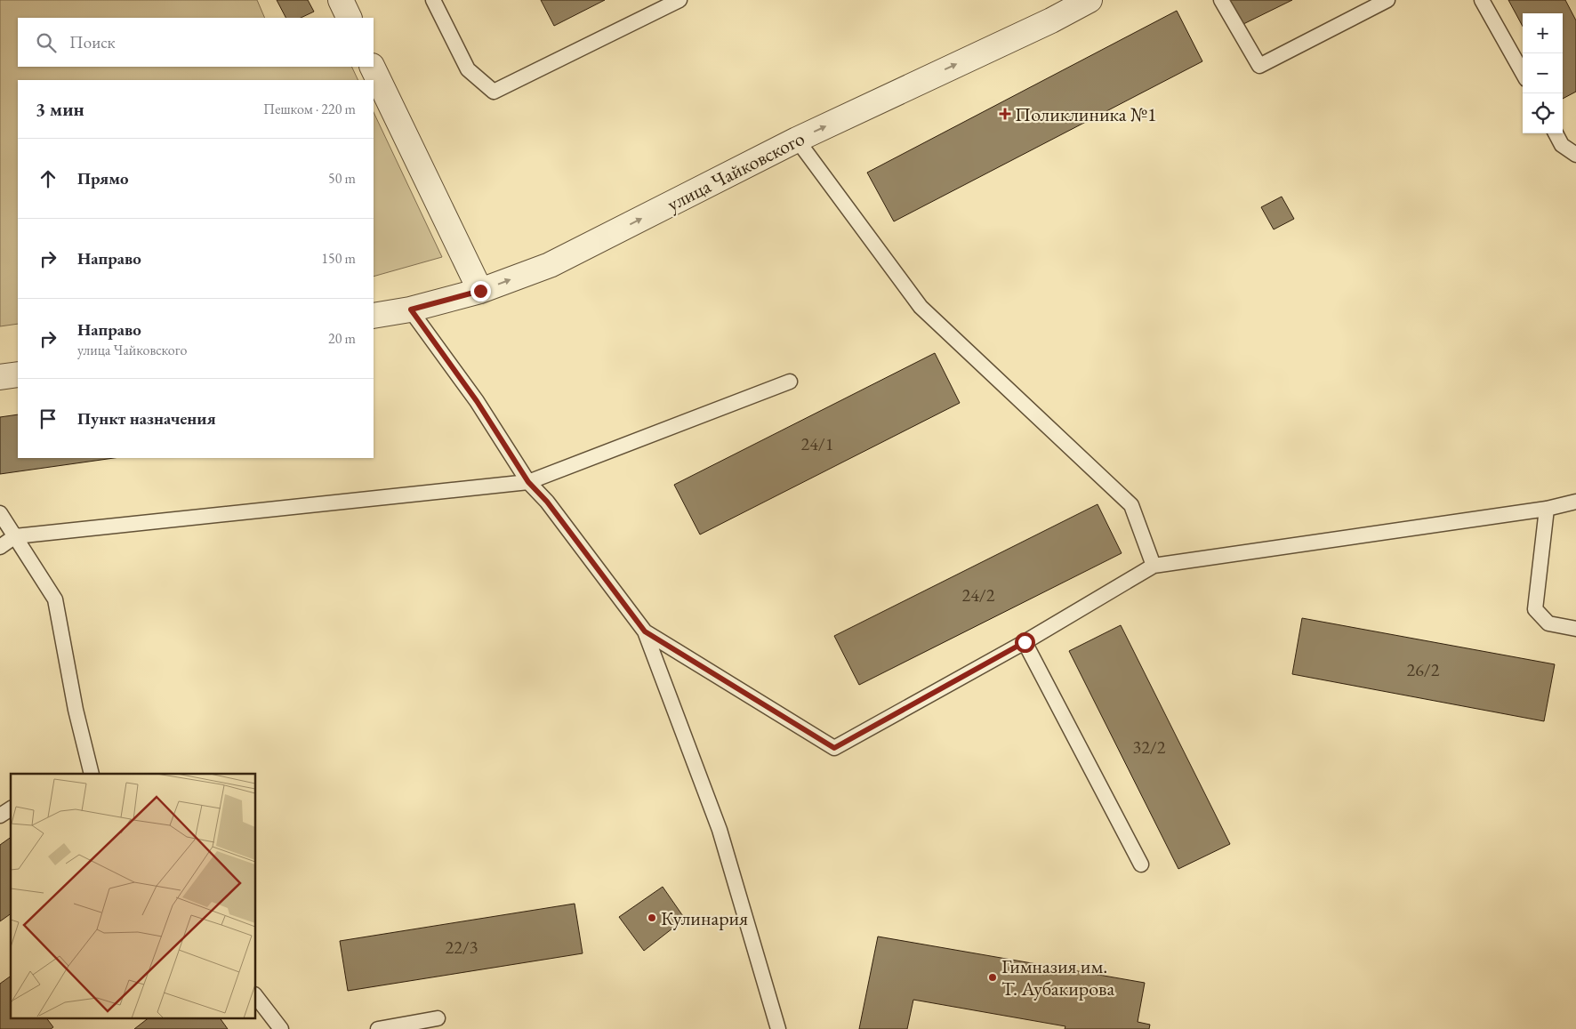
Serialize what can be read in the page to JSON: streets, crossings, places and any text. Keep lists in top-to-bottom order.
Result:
{
  "streets": {
    "street": ["улица Чайковского"]
  },
  "one_way": ["улица Чайковского"],
  "places": {
    "health": ["Поликлиника №1"],
    "other": ["Кулинария", "Гимназия им. Т. Аубакирова"]
  },
  "house_numbers": [
    "24/1",
    "24/2",
    "26/2",
    "32/2",
    "22/3"
  ],
  "page": {
    "map_buttons": ["+", "−"],
    "search": "Поиск",
    "heading": ["3 мин", "Пешком · 220 m"],
    "list": [
      ["Прямо", "50 m"],
      ["Направо", "150 m"],
      ["Направо", "улица Чайковского", "20 m"],
      "Пункт назначения"
    ]
  }
}
